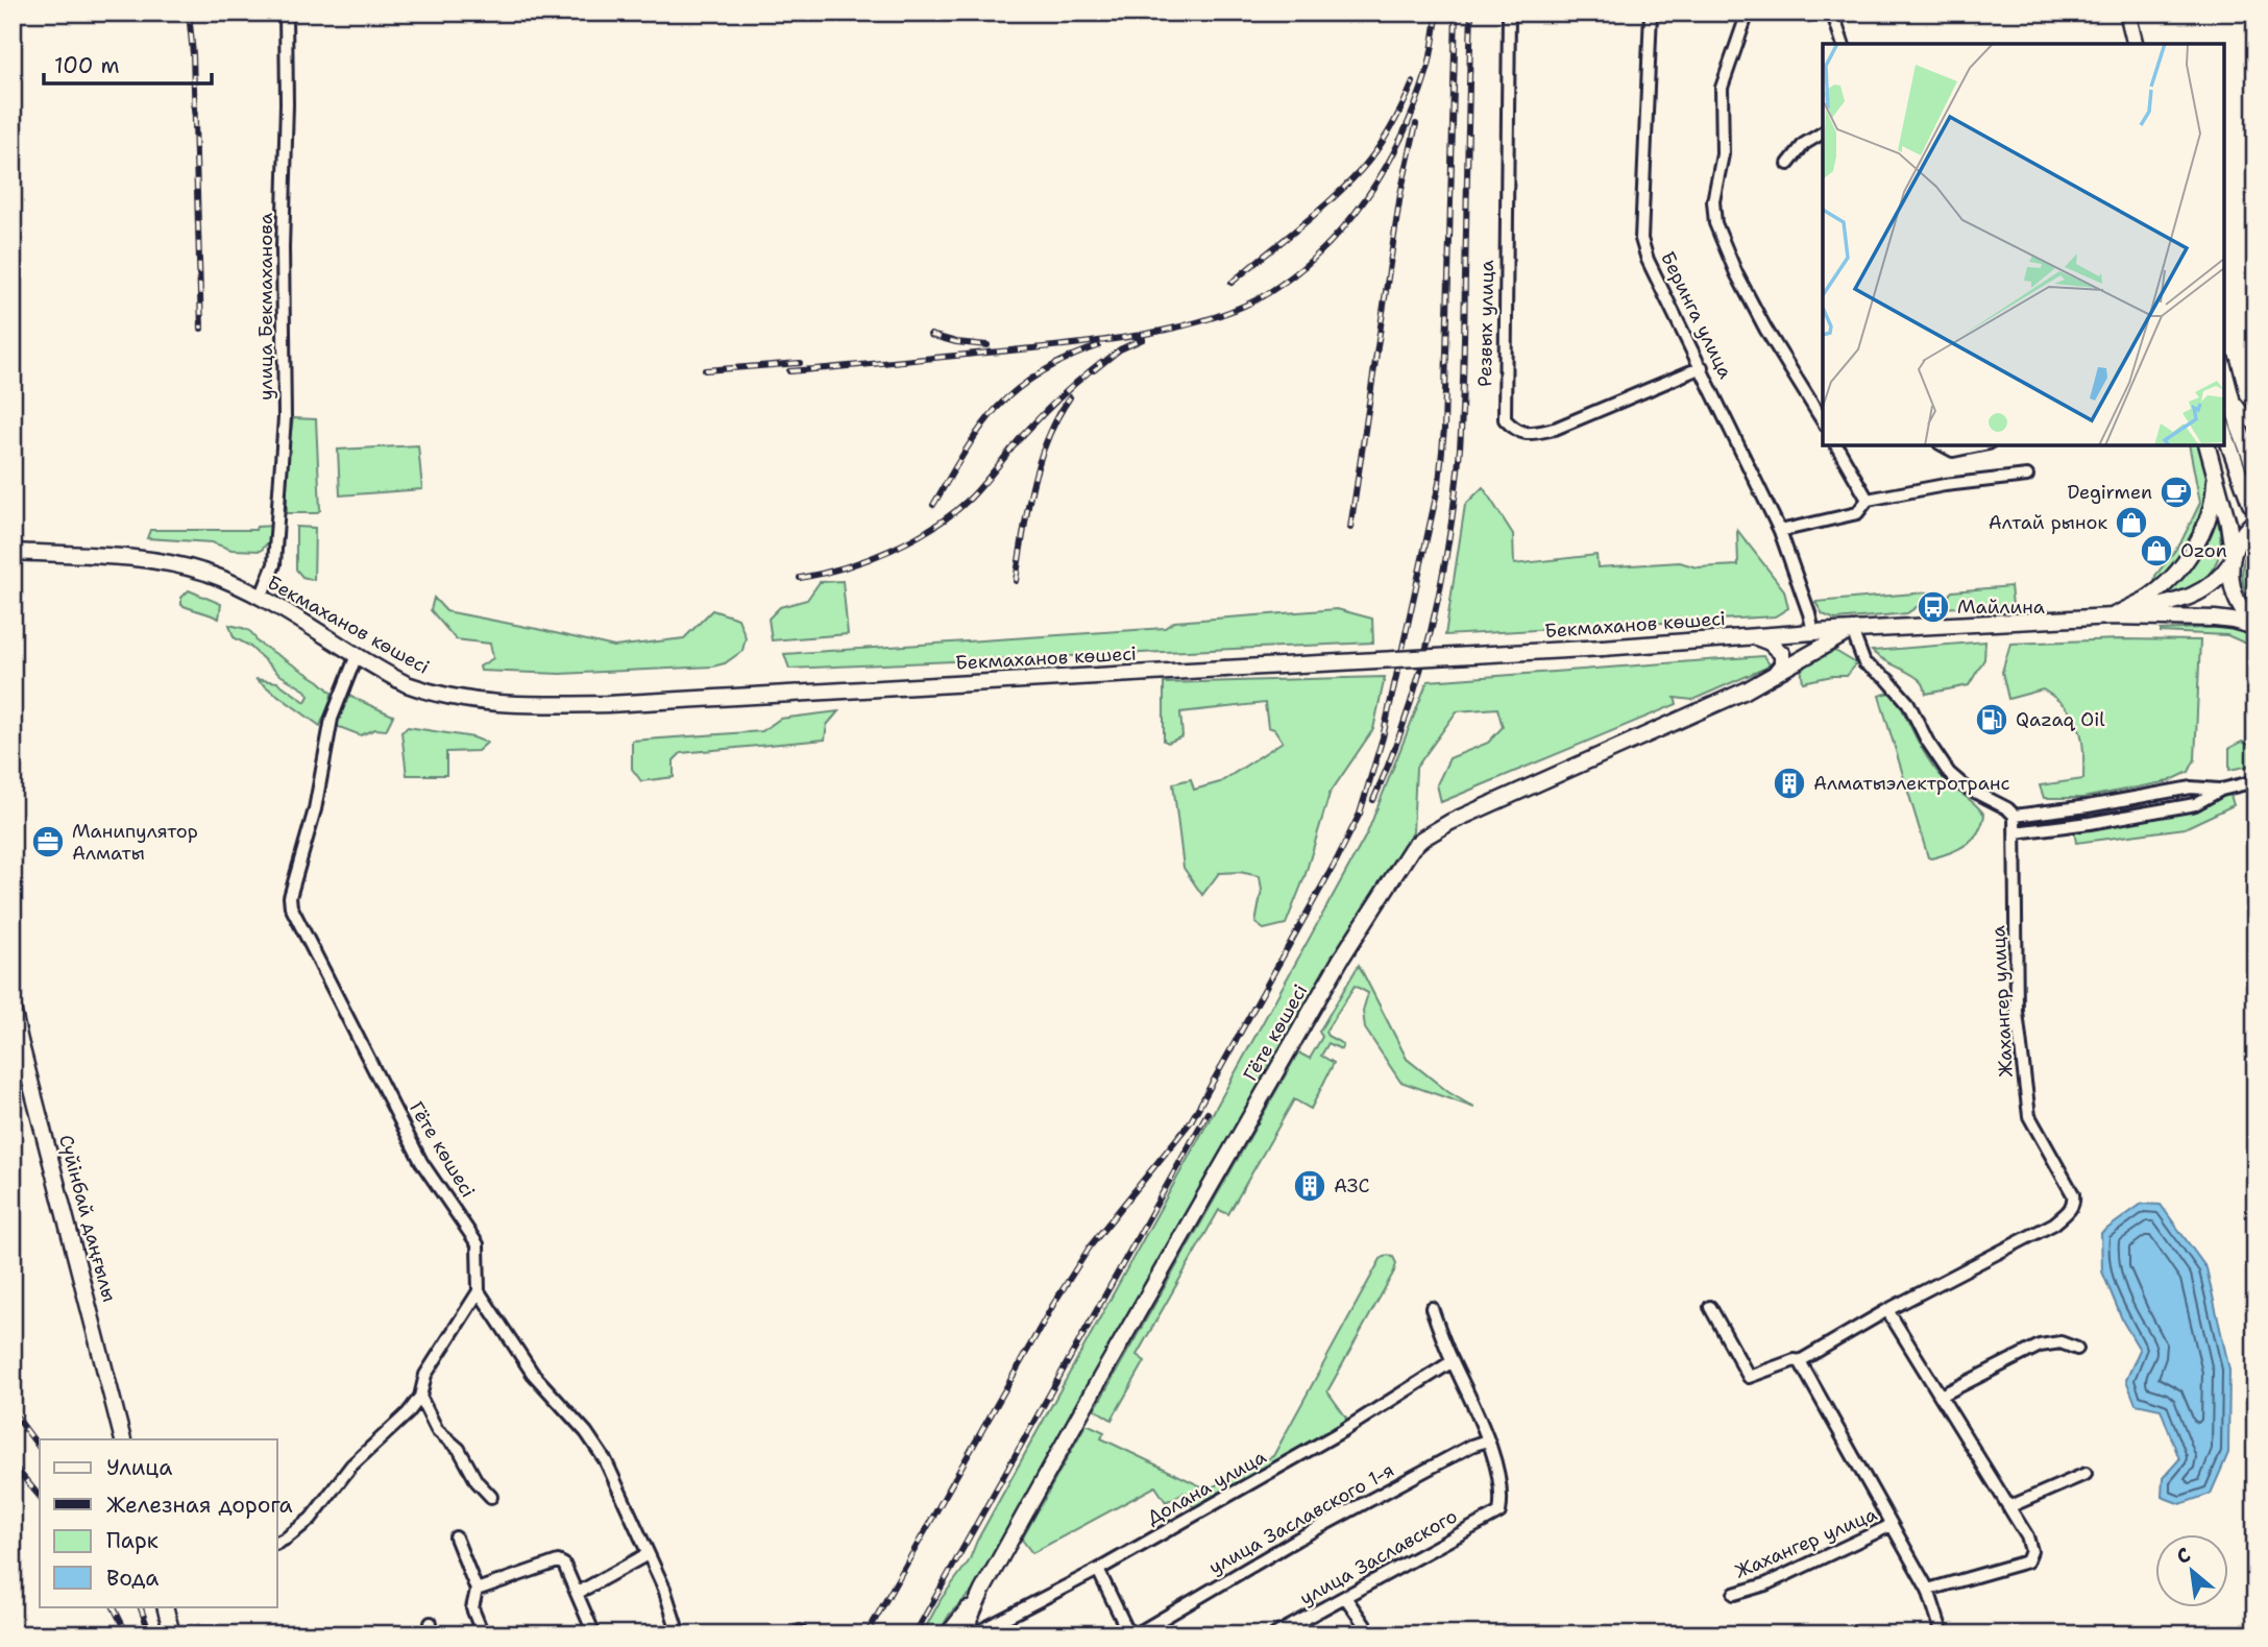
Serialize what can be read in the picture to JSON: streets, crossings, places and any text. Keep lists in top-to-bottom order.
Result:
{
  "streets": {
    "main road": ["Бекмаханов көшесі", "Гёте көшесі", "Сүйінбай даңғылы"],
    "street": [
      "улица Бекмаханова",
      "Беринга улица",
      "Резвых улица",
      "Жахангер улица",
      "Долана улица",
      "улица Заславского 1-я",
      "улица Заславского"
    ]
  },
  "crossings": [
    ["улица Бекмаханова", "Бекмаханов көшесі"],
    ["Беринга улица", "Резвых улица"],
    ["Беринга улица", "Бекмаханов көшесі"],
    ["Бекмаханов көшесі", "Гёте көшесі"],
    ["улица Заславского 1-я", "улица Заславского"]
  ],
  "places": {
    "cafe": ["Degirmen"],
    "shop": ["Алтай рынок", "Ozon"],
    "bus stop": ["Майлина"],
    "fuel station": ["Qazaq Oil"],
    "building": ["Алматыэлектротранс", "АЗС"],
    "office": ["Манипулятор Алматы"]
  },
  "legend": [
    "Улица",
    "Железная дорога",
    "Парк",
    "Вода"
  ],
  "scale_bar": "100 m",
  "north": "top left"
}
